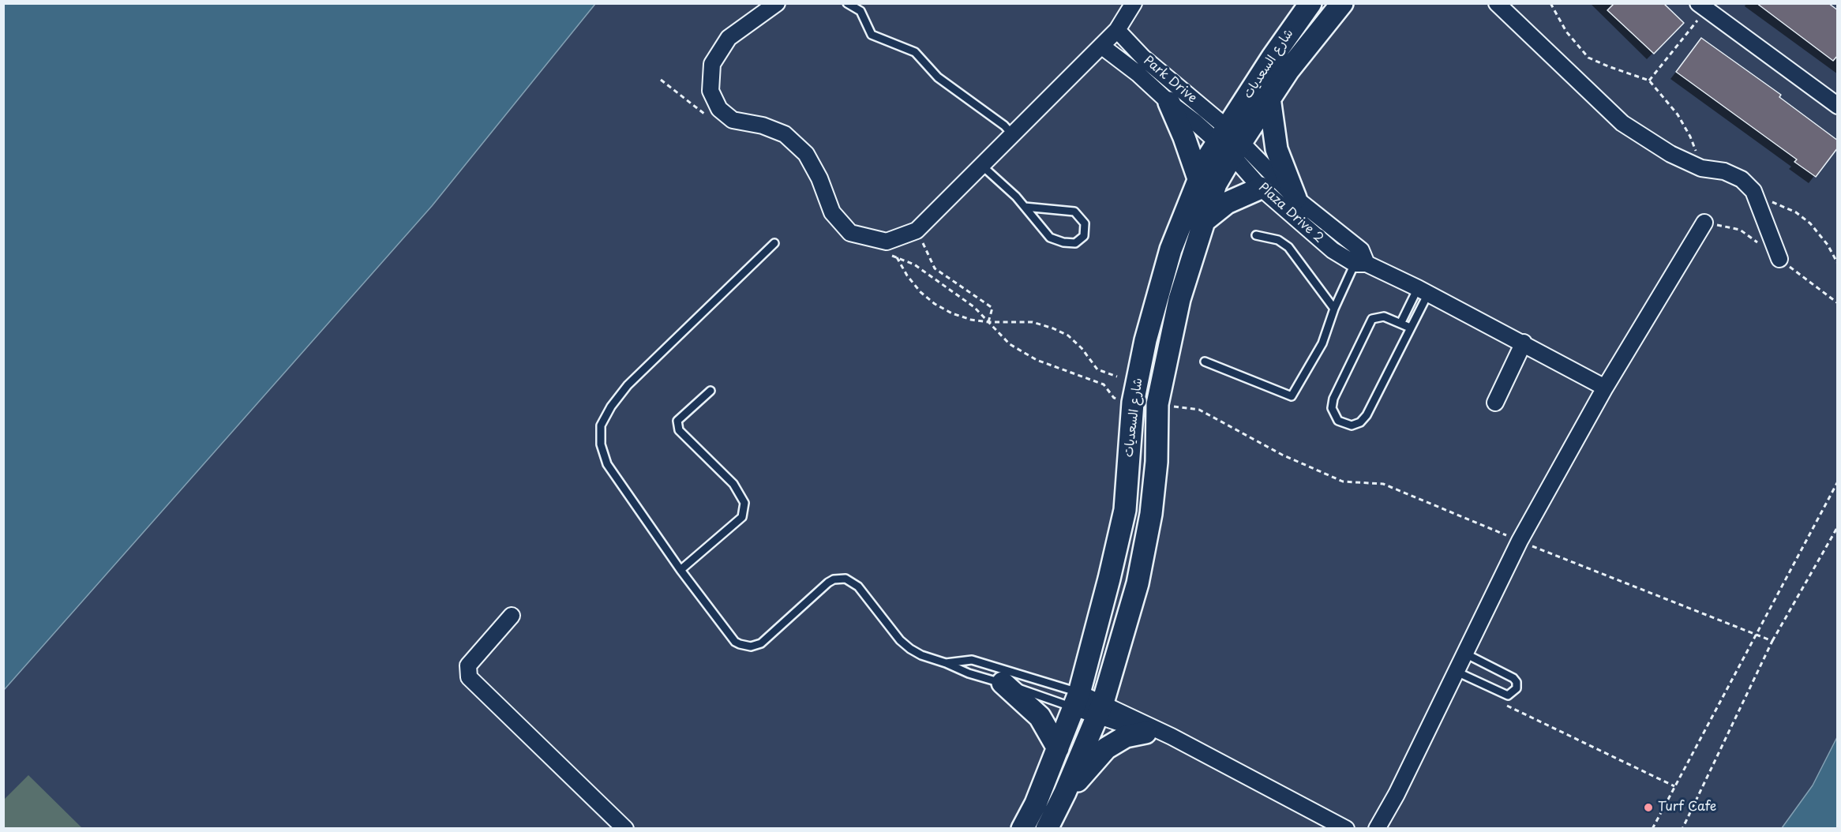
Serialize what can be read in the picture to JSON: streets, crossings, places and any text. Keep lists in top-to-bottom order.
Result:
{
  "streets": {
    "street": ["شارع السعديات", "Park Drive", "Plaza Drive 2"]
  },
  "crossings": [
    ["شارع السعديات", "Park Drive"],
    ["شارع السعديات", "Plaza Drive 2"],
    ["Park Drive", "Plaza Drive 2"]
  ],
  "places": ["Turf Cafe"]
}
